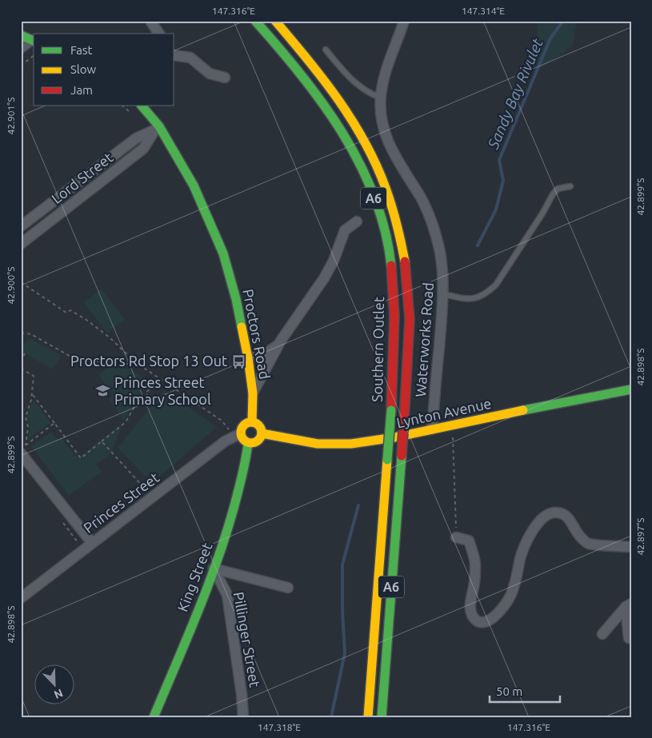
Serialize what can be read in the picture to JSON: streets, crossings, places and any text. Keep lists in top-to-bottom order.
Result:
{
  "streets": {
    "main road": [
      "A6",
      "Proctors Road",
      "Southern Outlet",
      "Lynton Avenue",
      "King Street"
    ],
    "street": [
      "Lord Street",
      "Waterworks Road",
      "Princes Street",
      "Pillinger Street"
    ]
  },
  "crossings": [
    ["Lord Street", "Proctors Road"],
    ["Proctors Road", "Lynton Avenue"],
    ["Proctors Road", "Princes Street"],
    ["Proctors Road", "King Street"],
    ["Waterworks Road", "Lynton Avenue"],
    ["Lynton Avenue", "Princes Street"],
    ["Lynton Avenue", "King Street"],
    ["Princes Street", "King Street"],
    ["King Street", "Pillinger Street"]
  ],
  "water": ["Sandy Bay Rivulet"],
  "places": {
    "bus stop": ["Proctors Rd Stop 13 Out"],
    "school or university": ["Princes Street Primary School"]
  },
  "legend": ["Fast", "Slow", "Jam"],
  "scale_bar": "50 m",
  "north": "bottom right",
  "coordinates": [
    "147.316°E",
    "147.314°E",
    "42.901°S",
    "42.899°S",
    "42.900°S",
    "42.898°S",
    "42.897°S",
    "147.318°E"
  ]
}
